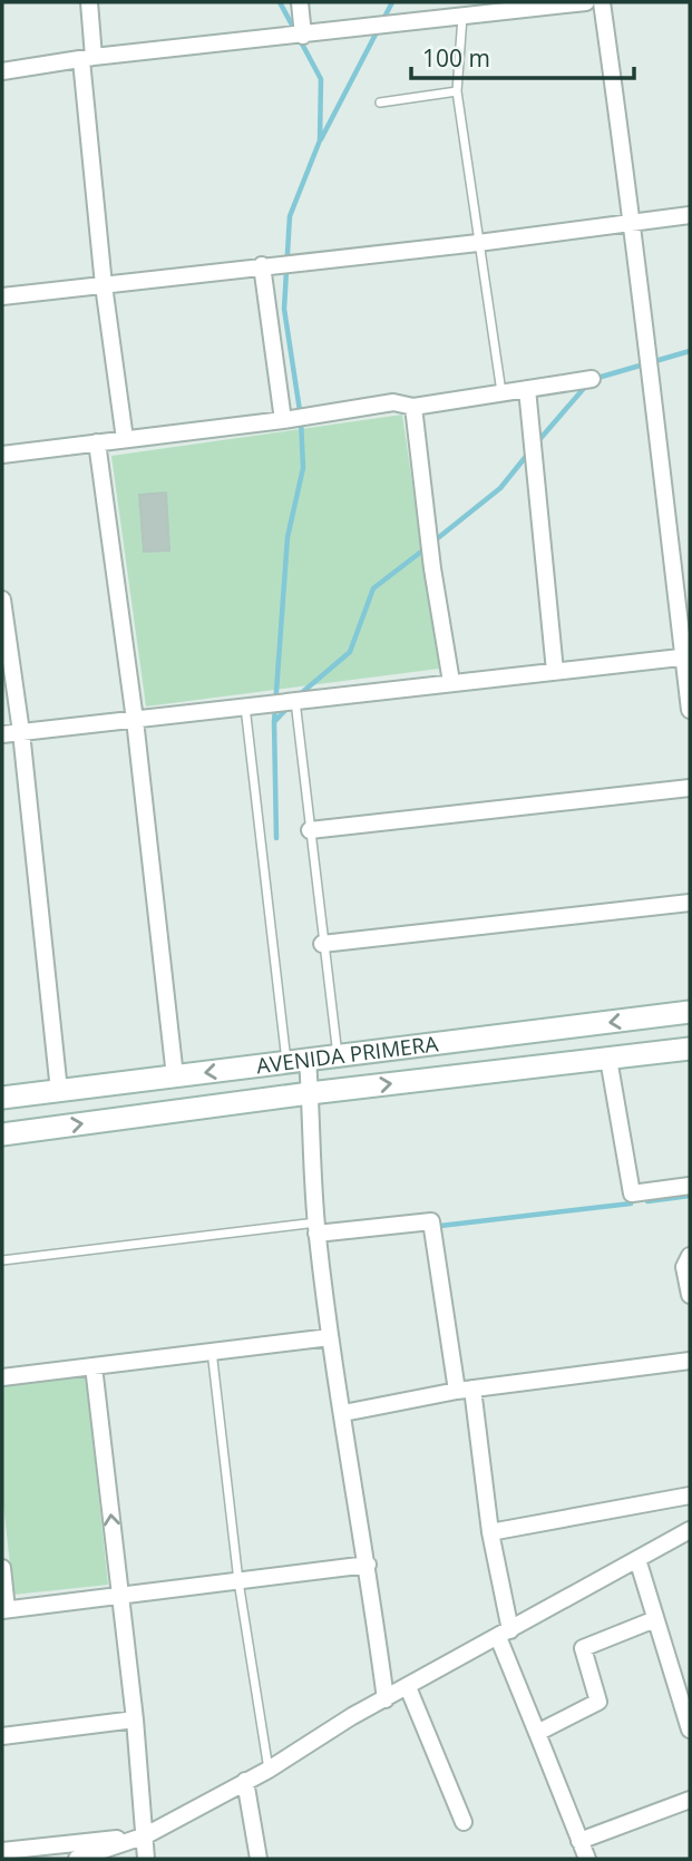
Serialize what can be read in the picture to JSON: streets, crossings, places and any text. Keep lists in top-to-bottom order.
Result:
{
  "streets": {
    "main road": ["AVENIDA PRIMERA"]
  },
  "scale_bar": "100 m"
}
